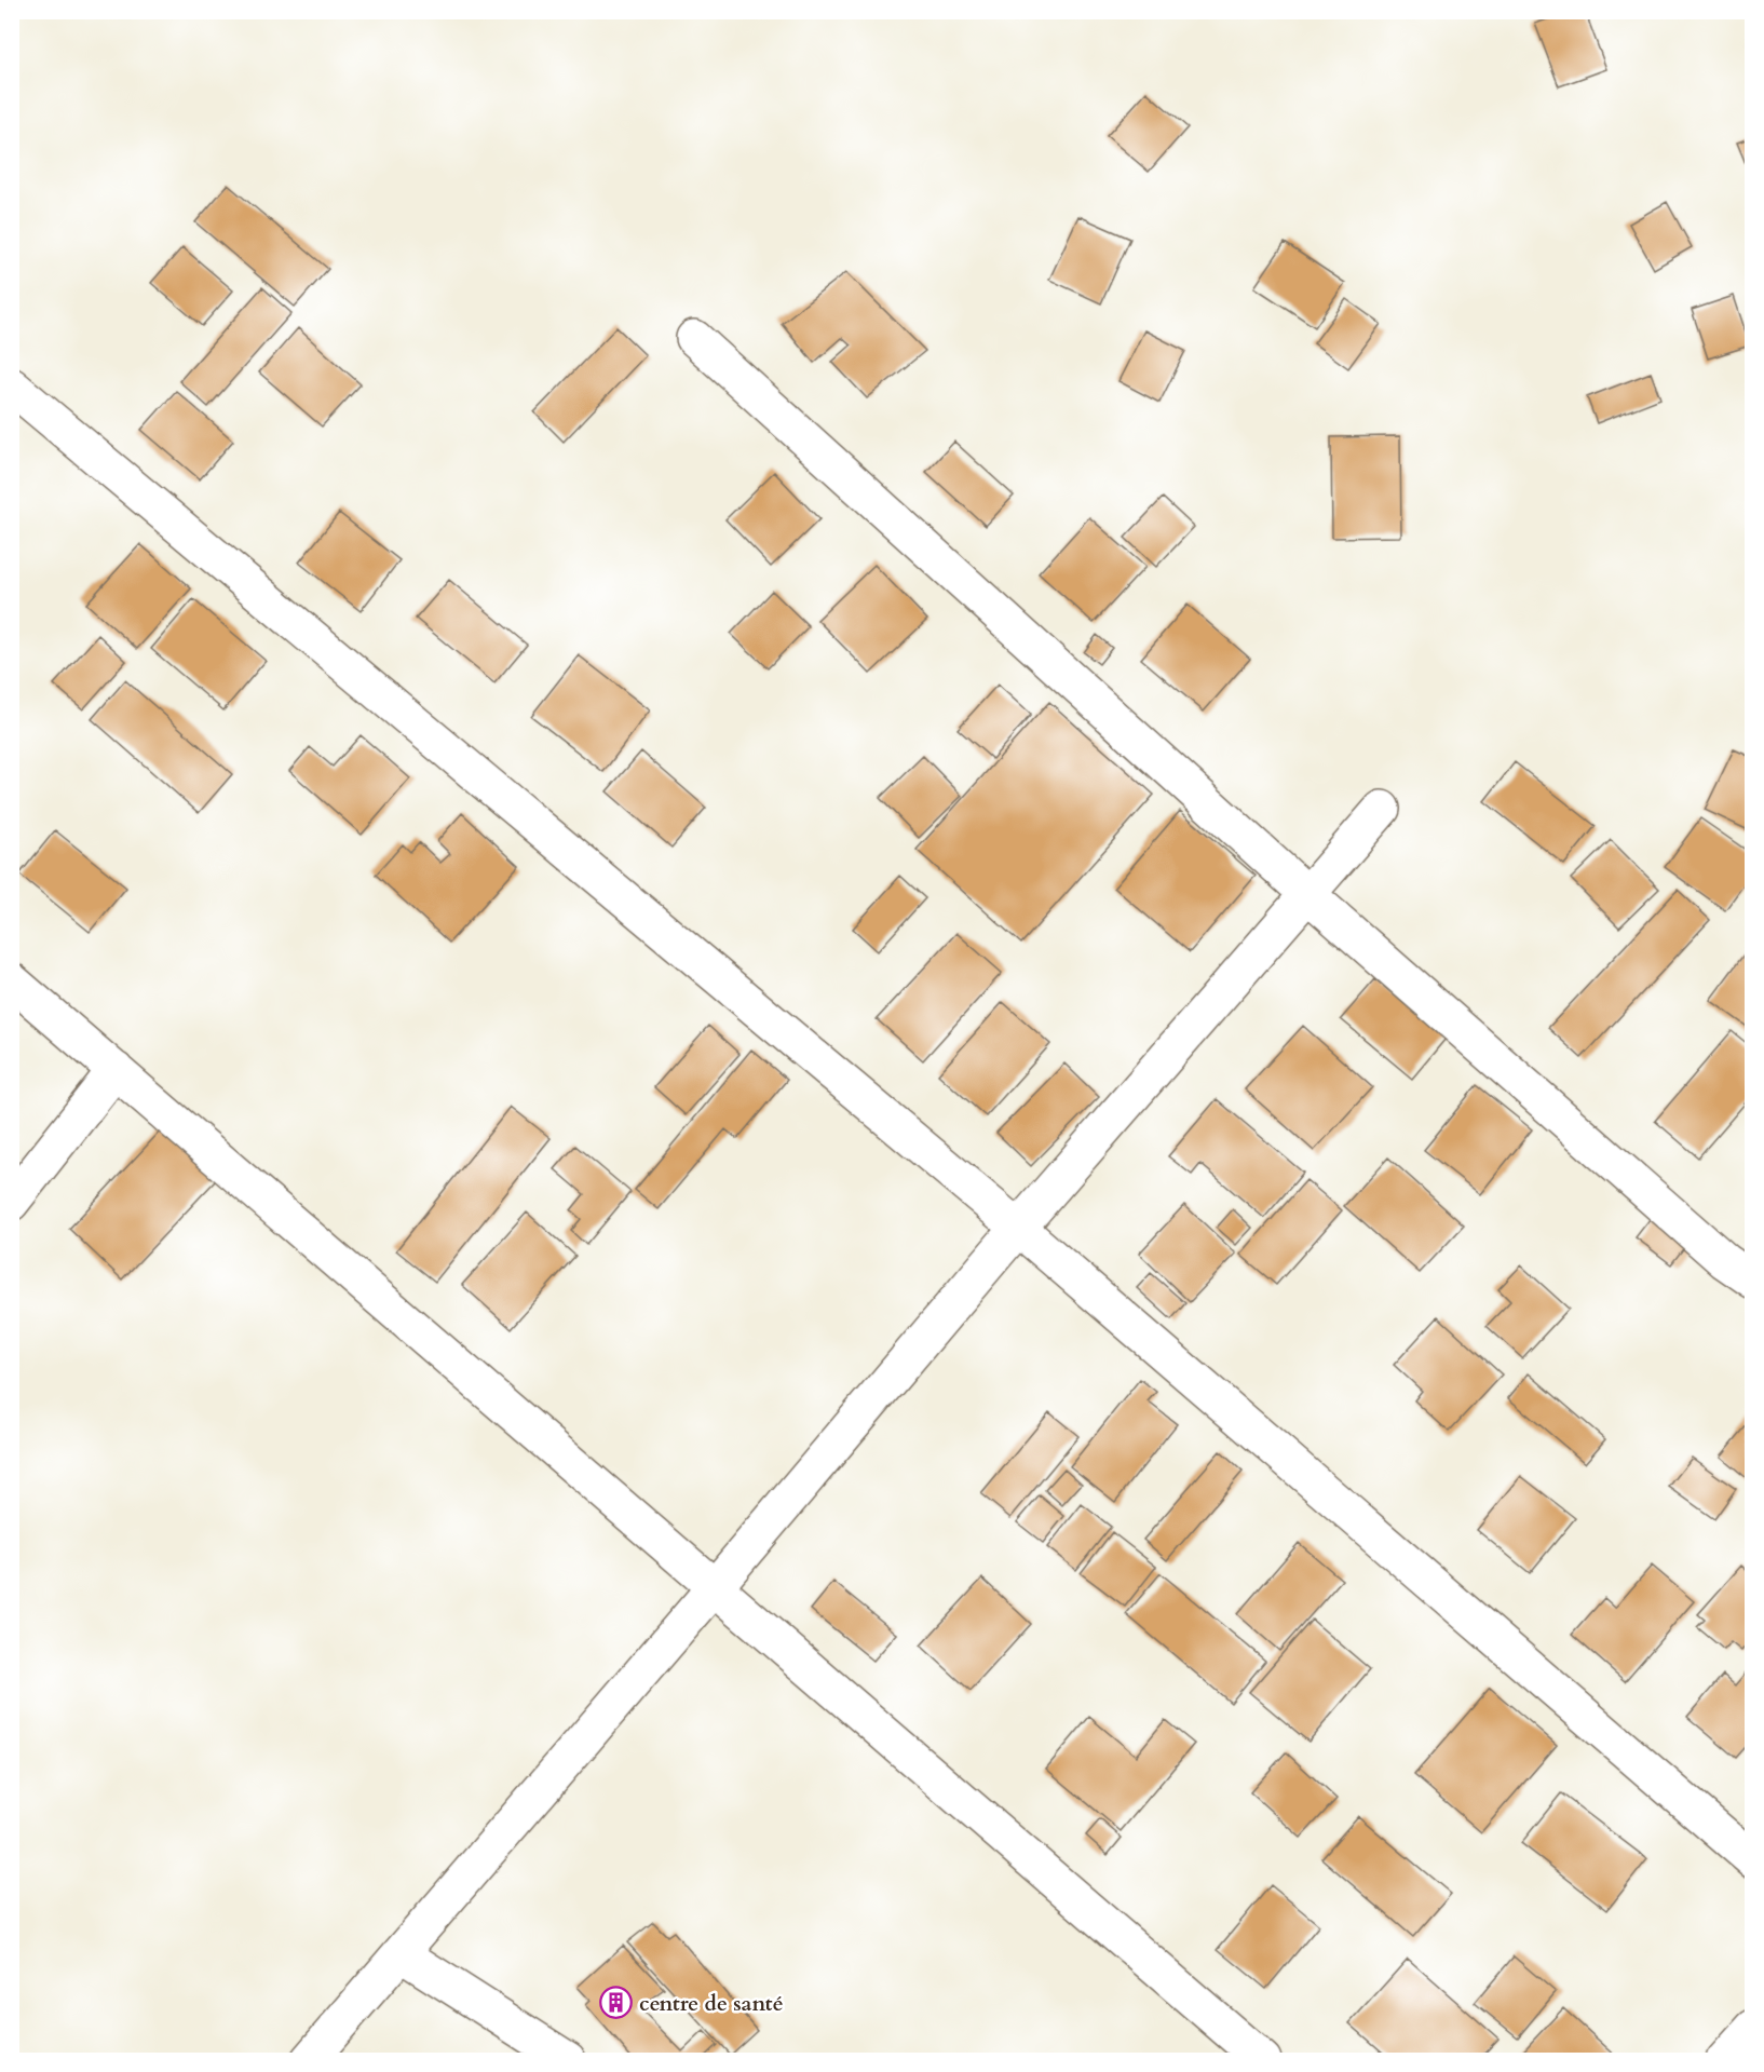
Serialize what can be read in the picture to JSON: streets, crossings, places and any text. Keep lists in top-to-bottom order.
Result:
{
  "places": {
    "building": ["centre de santé"]
  }
}
